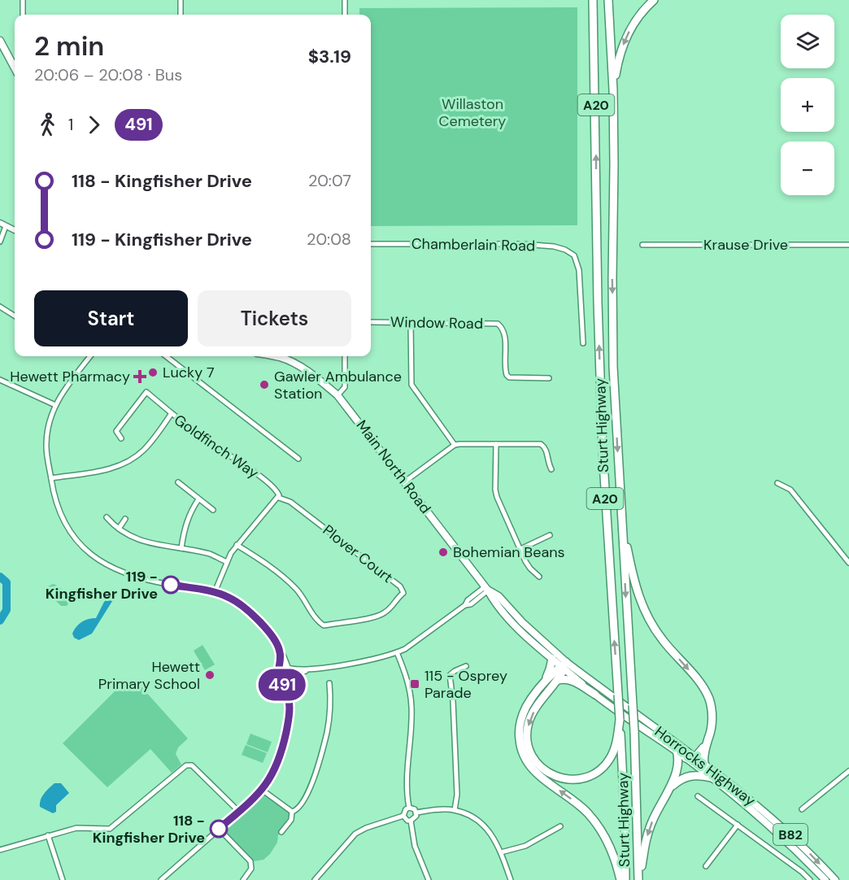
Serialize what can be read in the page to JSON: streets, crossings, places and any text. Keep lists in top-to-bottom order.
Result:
{
  "streets": {
    "highway": ["A20", "Sturt Highway"],
    "main road": ["Main North Road", "Horrocks Highway", "B82"],
    "street": [
      "Chamberlain Road",
      "Krause Drive",
      "Window Road",
      "Goldfinch Way",
      "Plover Court"
    ]
  },
  "crossings": [
    ["Goldfinch Way", "Plover Court"],
    ["Main North Road", "Horrocks Highway"]
  ],
  "parks": ["Willaston Cemetery"],
  "places": {
    "other": [
      "Lucky 7",
      "Gawler Ambulance Station",
      "Bohemian Beans",
      "119 - Kingfisher Drive",
      "Hewett Primary School",
      "118 - Kingfisher Drive"
    ],
    "health": ["Hewett Pharmacy"],
    "transit": ["115 - Osprey Parade"]
  },
  "lines": ["bus line 491"],
  "page": {
    "on_map": "491",
    "map_buttons": ["+", "−"],
    "heading": ["2 min", "20:06 – 20:08 · Bus", "$3.19"],
    "legs": ["1", "491"],
    "list": [
      {
        "name": "118 - Kingfisher Drive",
        "value": "20:07"
      },
      {
        "name": "119 - Kingfisher Drive",
        "value": "20:08"
      }
    ],
    "buttons": ["Start", "Tickets"]
  }
}
